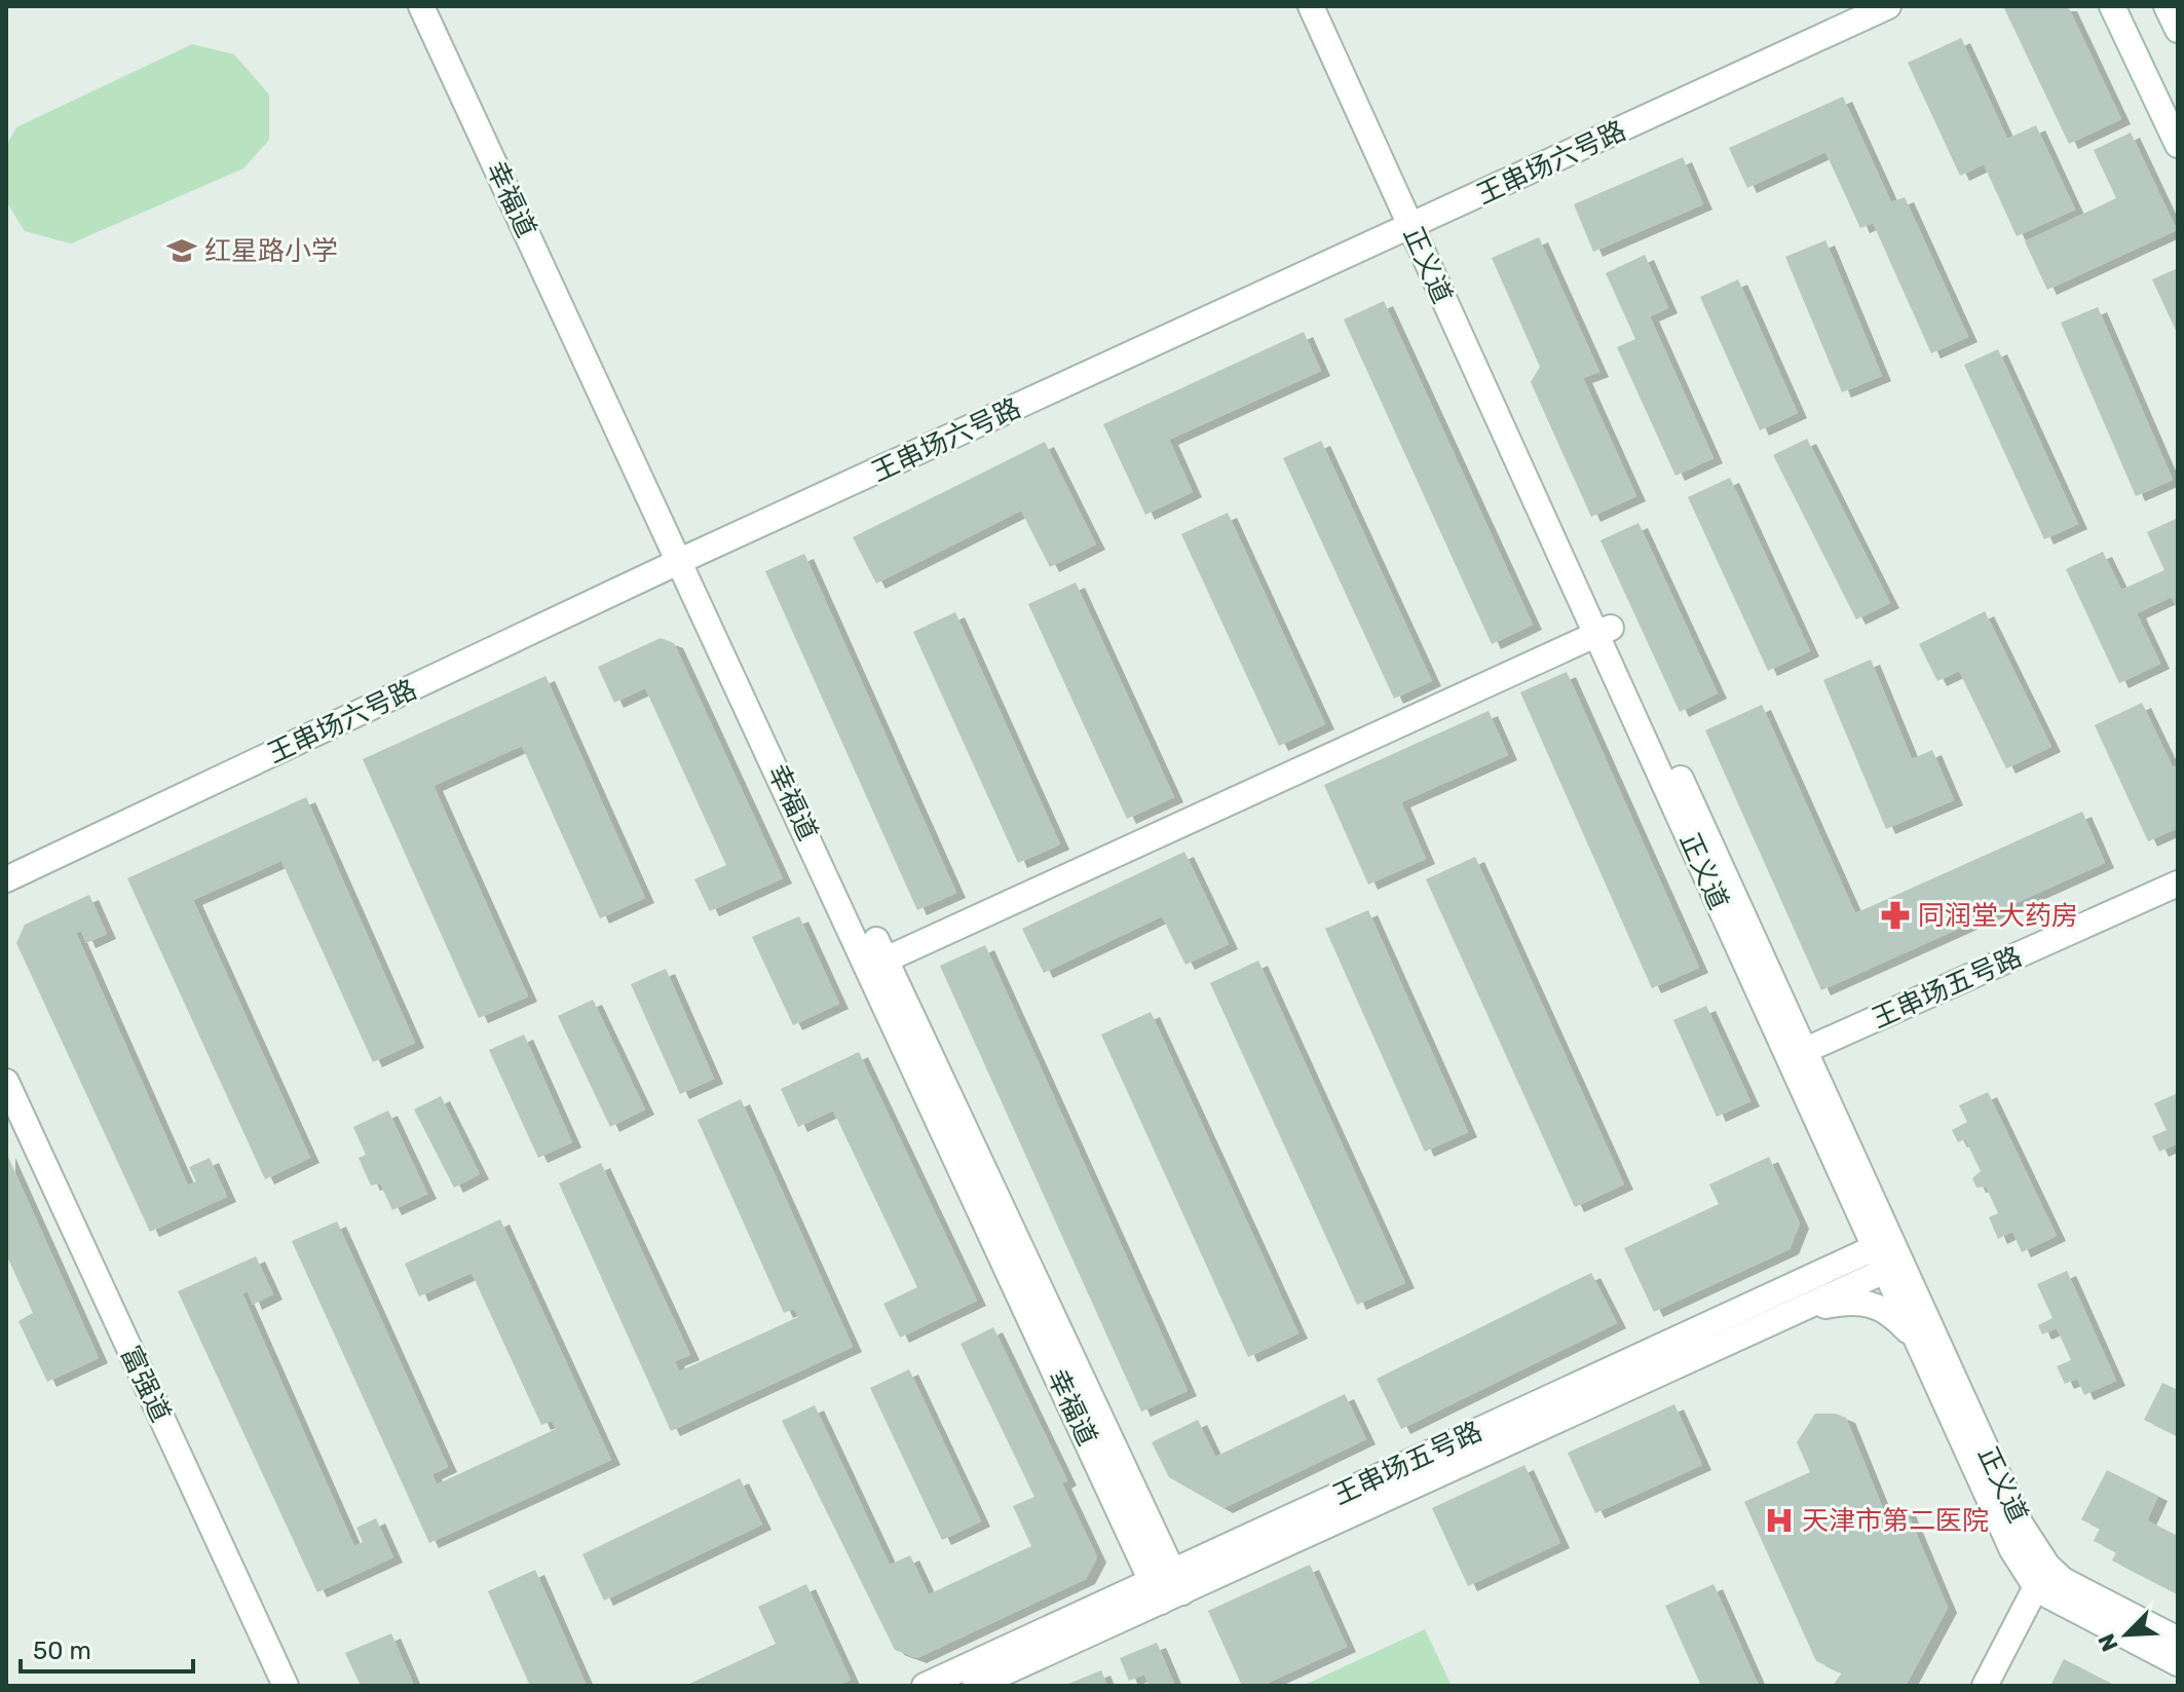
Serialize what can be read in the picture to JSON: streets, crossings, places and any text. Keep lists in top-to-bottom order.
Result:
{
  "streets": {
    "street": [
      "王串场六号路",
      "幸福道",
      "正义道",
      "王串场五号路",
      "富强道"
    ]
  },
  "crossings": [
    ["王串场六号路", "幸福道"],
    ["王串场六号路", "正义道"],
    ["幸福道", "王串场五号路"],
    ["正义道", "王串场五号路"]
  ],
  "places": {
    "school or university": ["红星路小学"],
    "pharmacy": ["同润堂大药房"],
    "hospital": ["天津市第二医院"]
  },
  "scale_bar": "50 m",
  "north": "bottom left"
}
